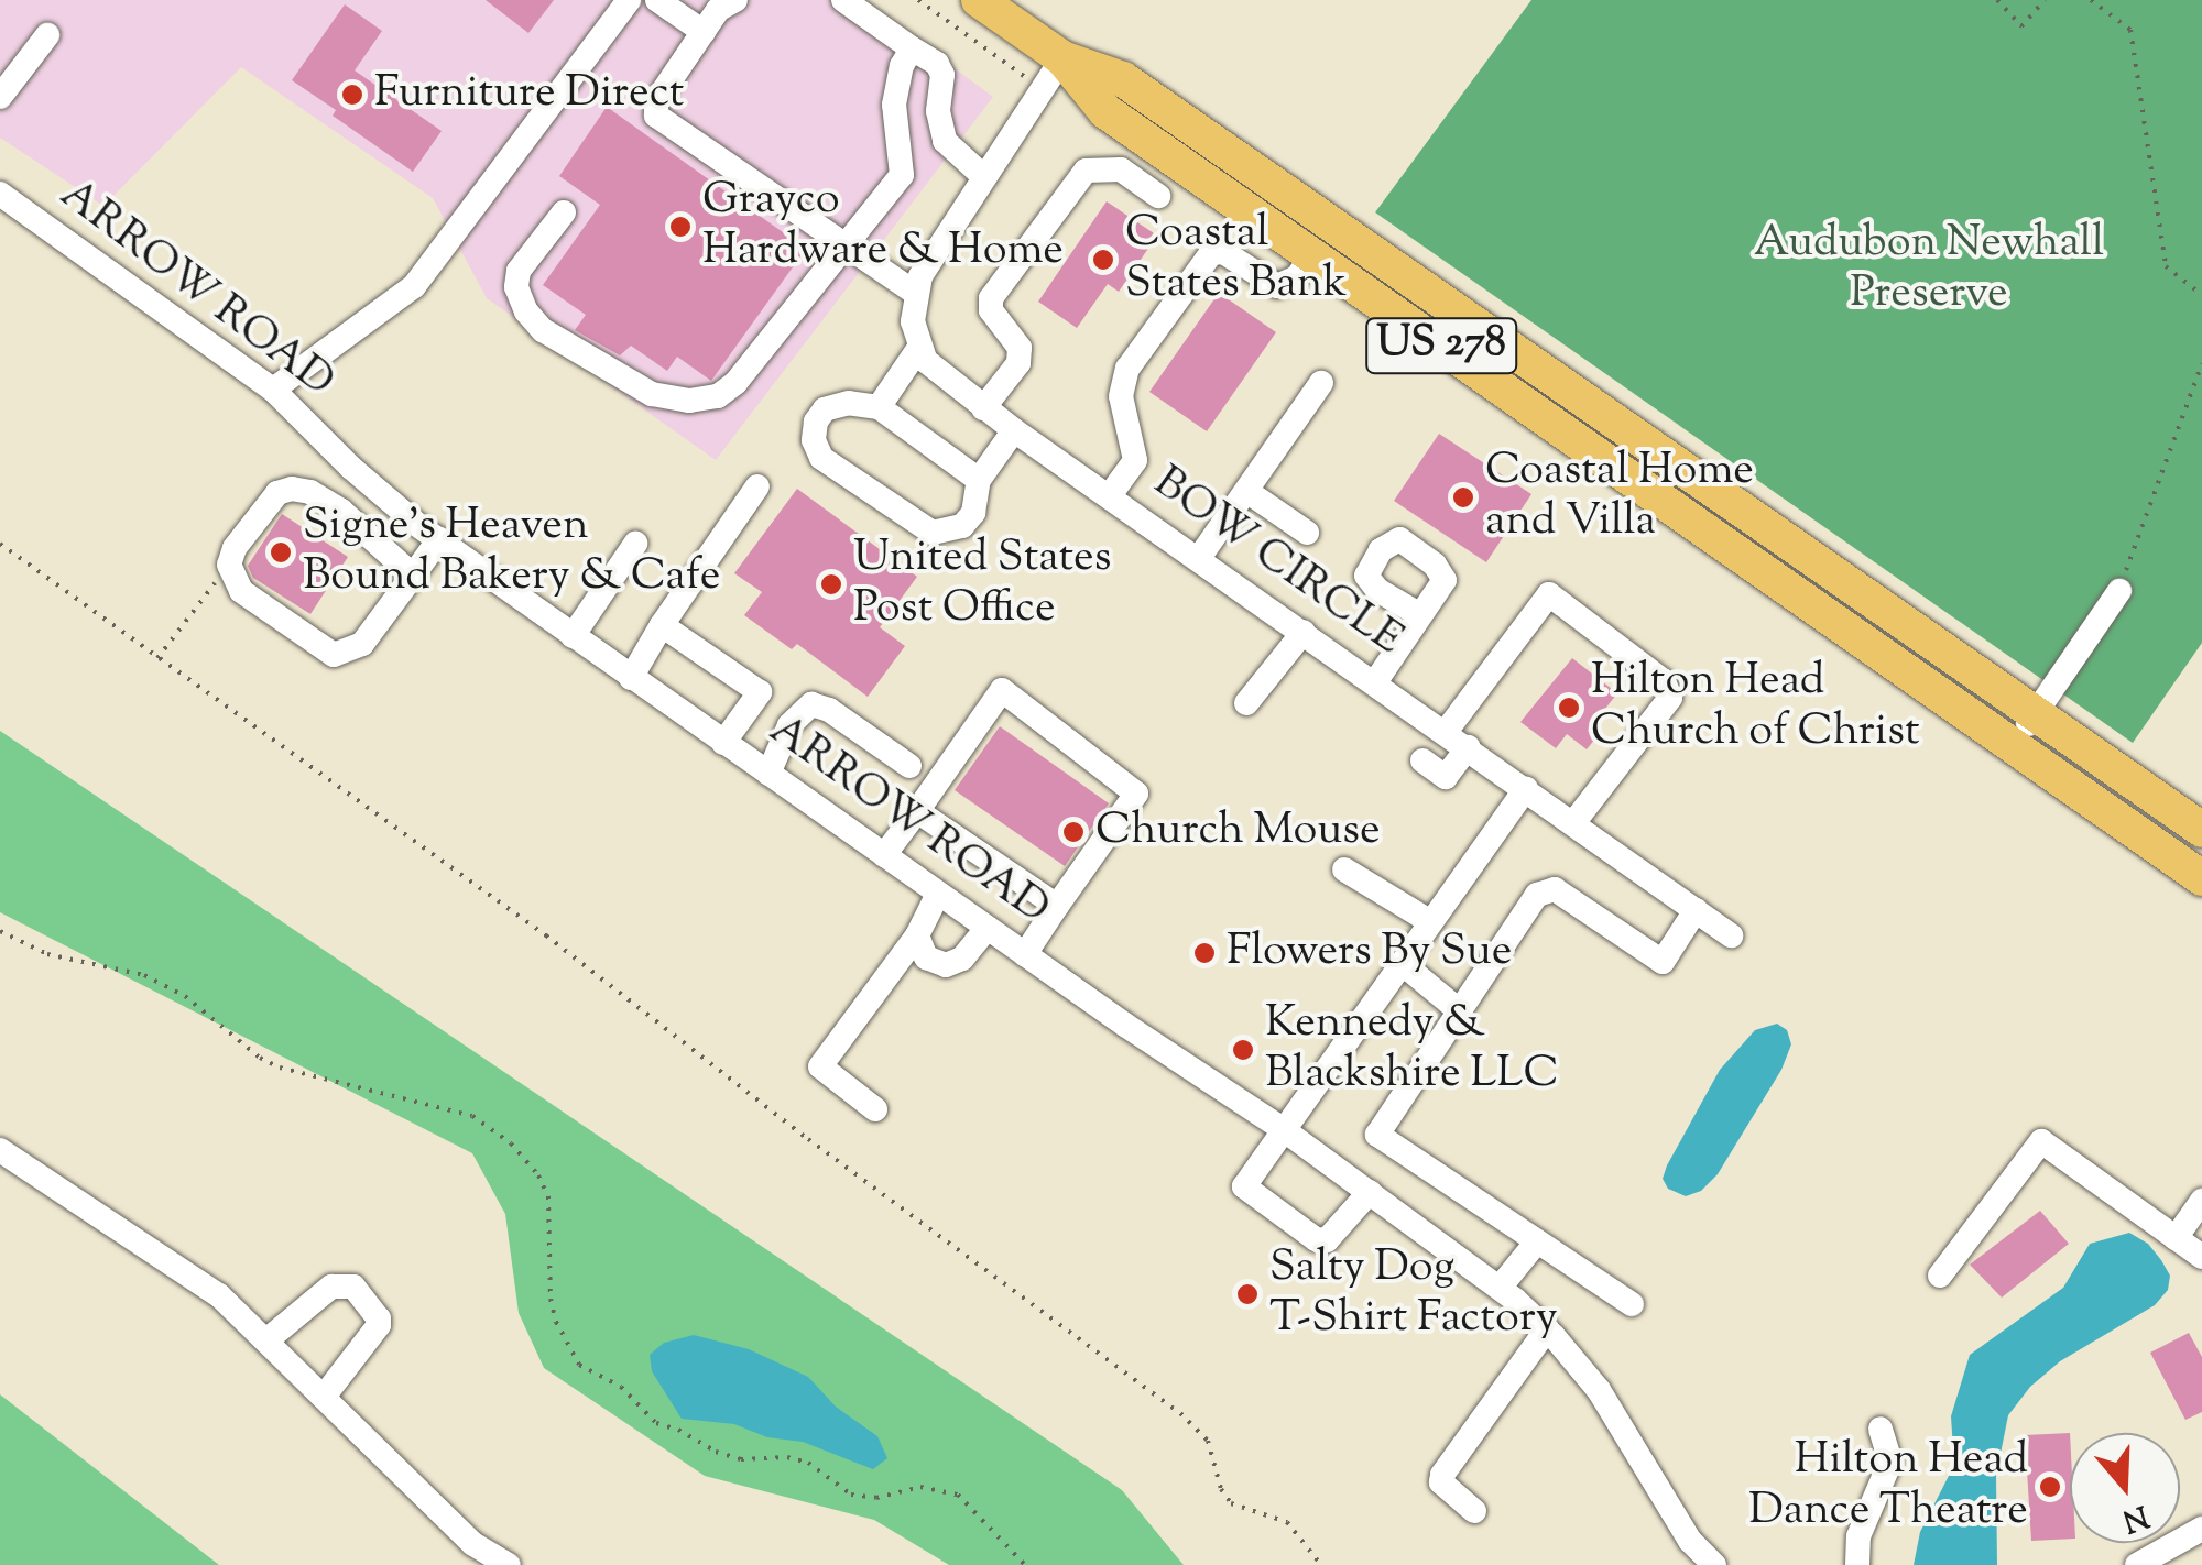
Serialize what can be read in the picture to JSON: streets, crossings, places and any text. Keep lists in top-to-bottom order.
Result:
{
  "streets": {
    "highway": ["US 278"],
    "street": ["ARROW ROAD", "BOW CIRCLE"]
  },
  "parks": ["Audubon Newhall Preserve"],
  "places": [
    "Furniture Direct",
    "Grayco Hardware & Home",
    "Coastal States Bank",
    "Coastal Home and Villa",
    "Signe's Heaven Bound Bakery & Cafe",
    "United States Post Office",
    "Hilton Head Church of Christ",
    "Church Mouse",
    "Flowers By Sue",
    "Kennedy & Blackshire LLC",
    "Salty Dog T-Shirt Factory",
    "Hilton Head Dance Theatre"
  ],
  "north": "bottom"
}
